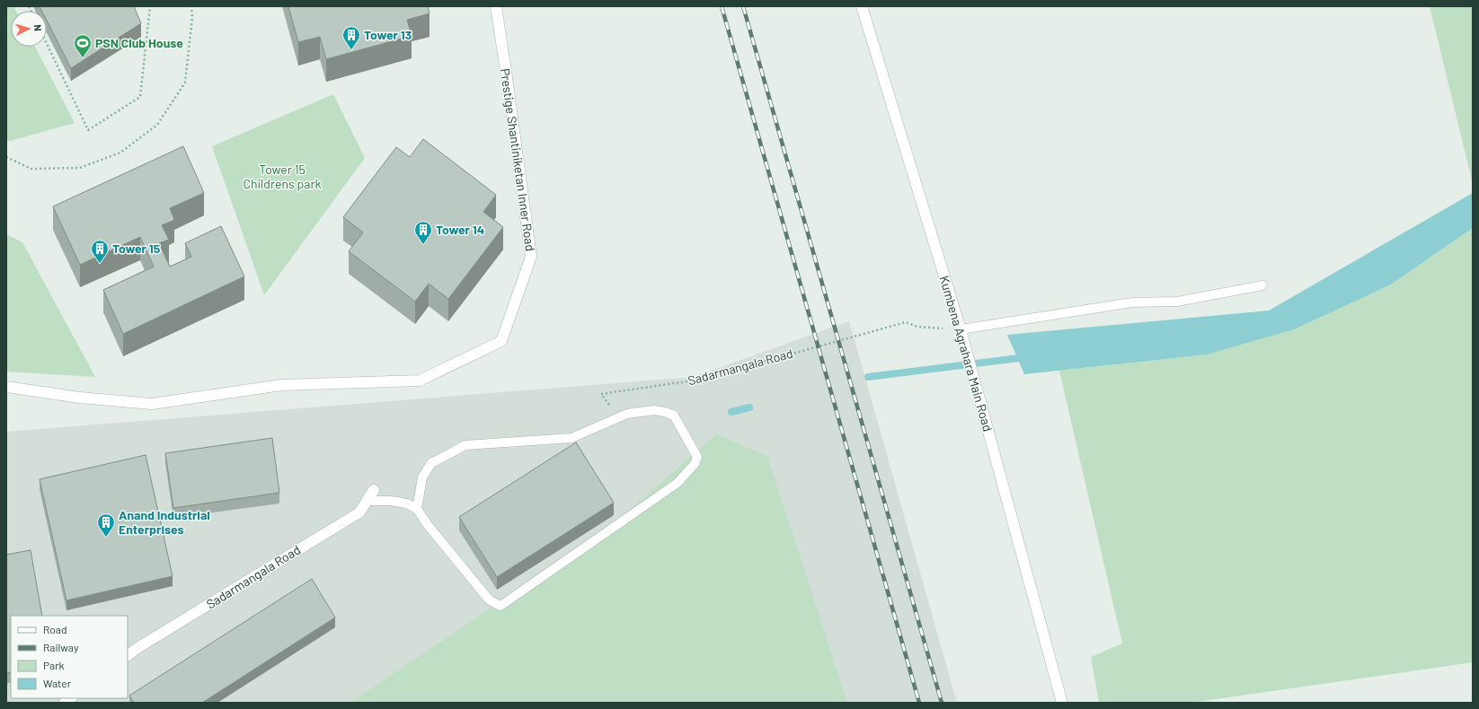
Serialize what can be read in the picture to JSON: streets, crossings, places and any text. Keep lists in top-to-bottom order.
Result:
{
  "streets": {
    "street": ["Prestige Shantiniketan Inner Road", "Kumbena Agrahara Main Road", "Sadarmangala Road"]
  },
  "crossings": [
    ["Kumbena Agrahara Main Road", "Sadarmangala Road"]
  ],
  "parks": ["Tower 15 Childrens park"],
  "places": {
    "building": [
      "Tower 13",
      "Tower 14",
      "Tower 15",
      "Anand Industrial Enterprises"
    ],
    "sports": ["PSN Club House"]
  },
  "legend": [
    "Road",
    "Railway",
    "Park",
    "Water"
  ],
  "north": "right"
}
